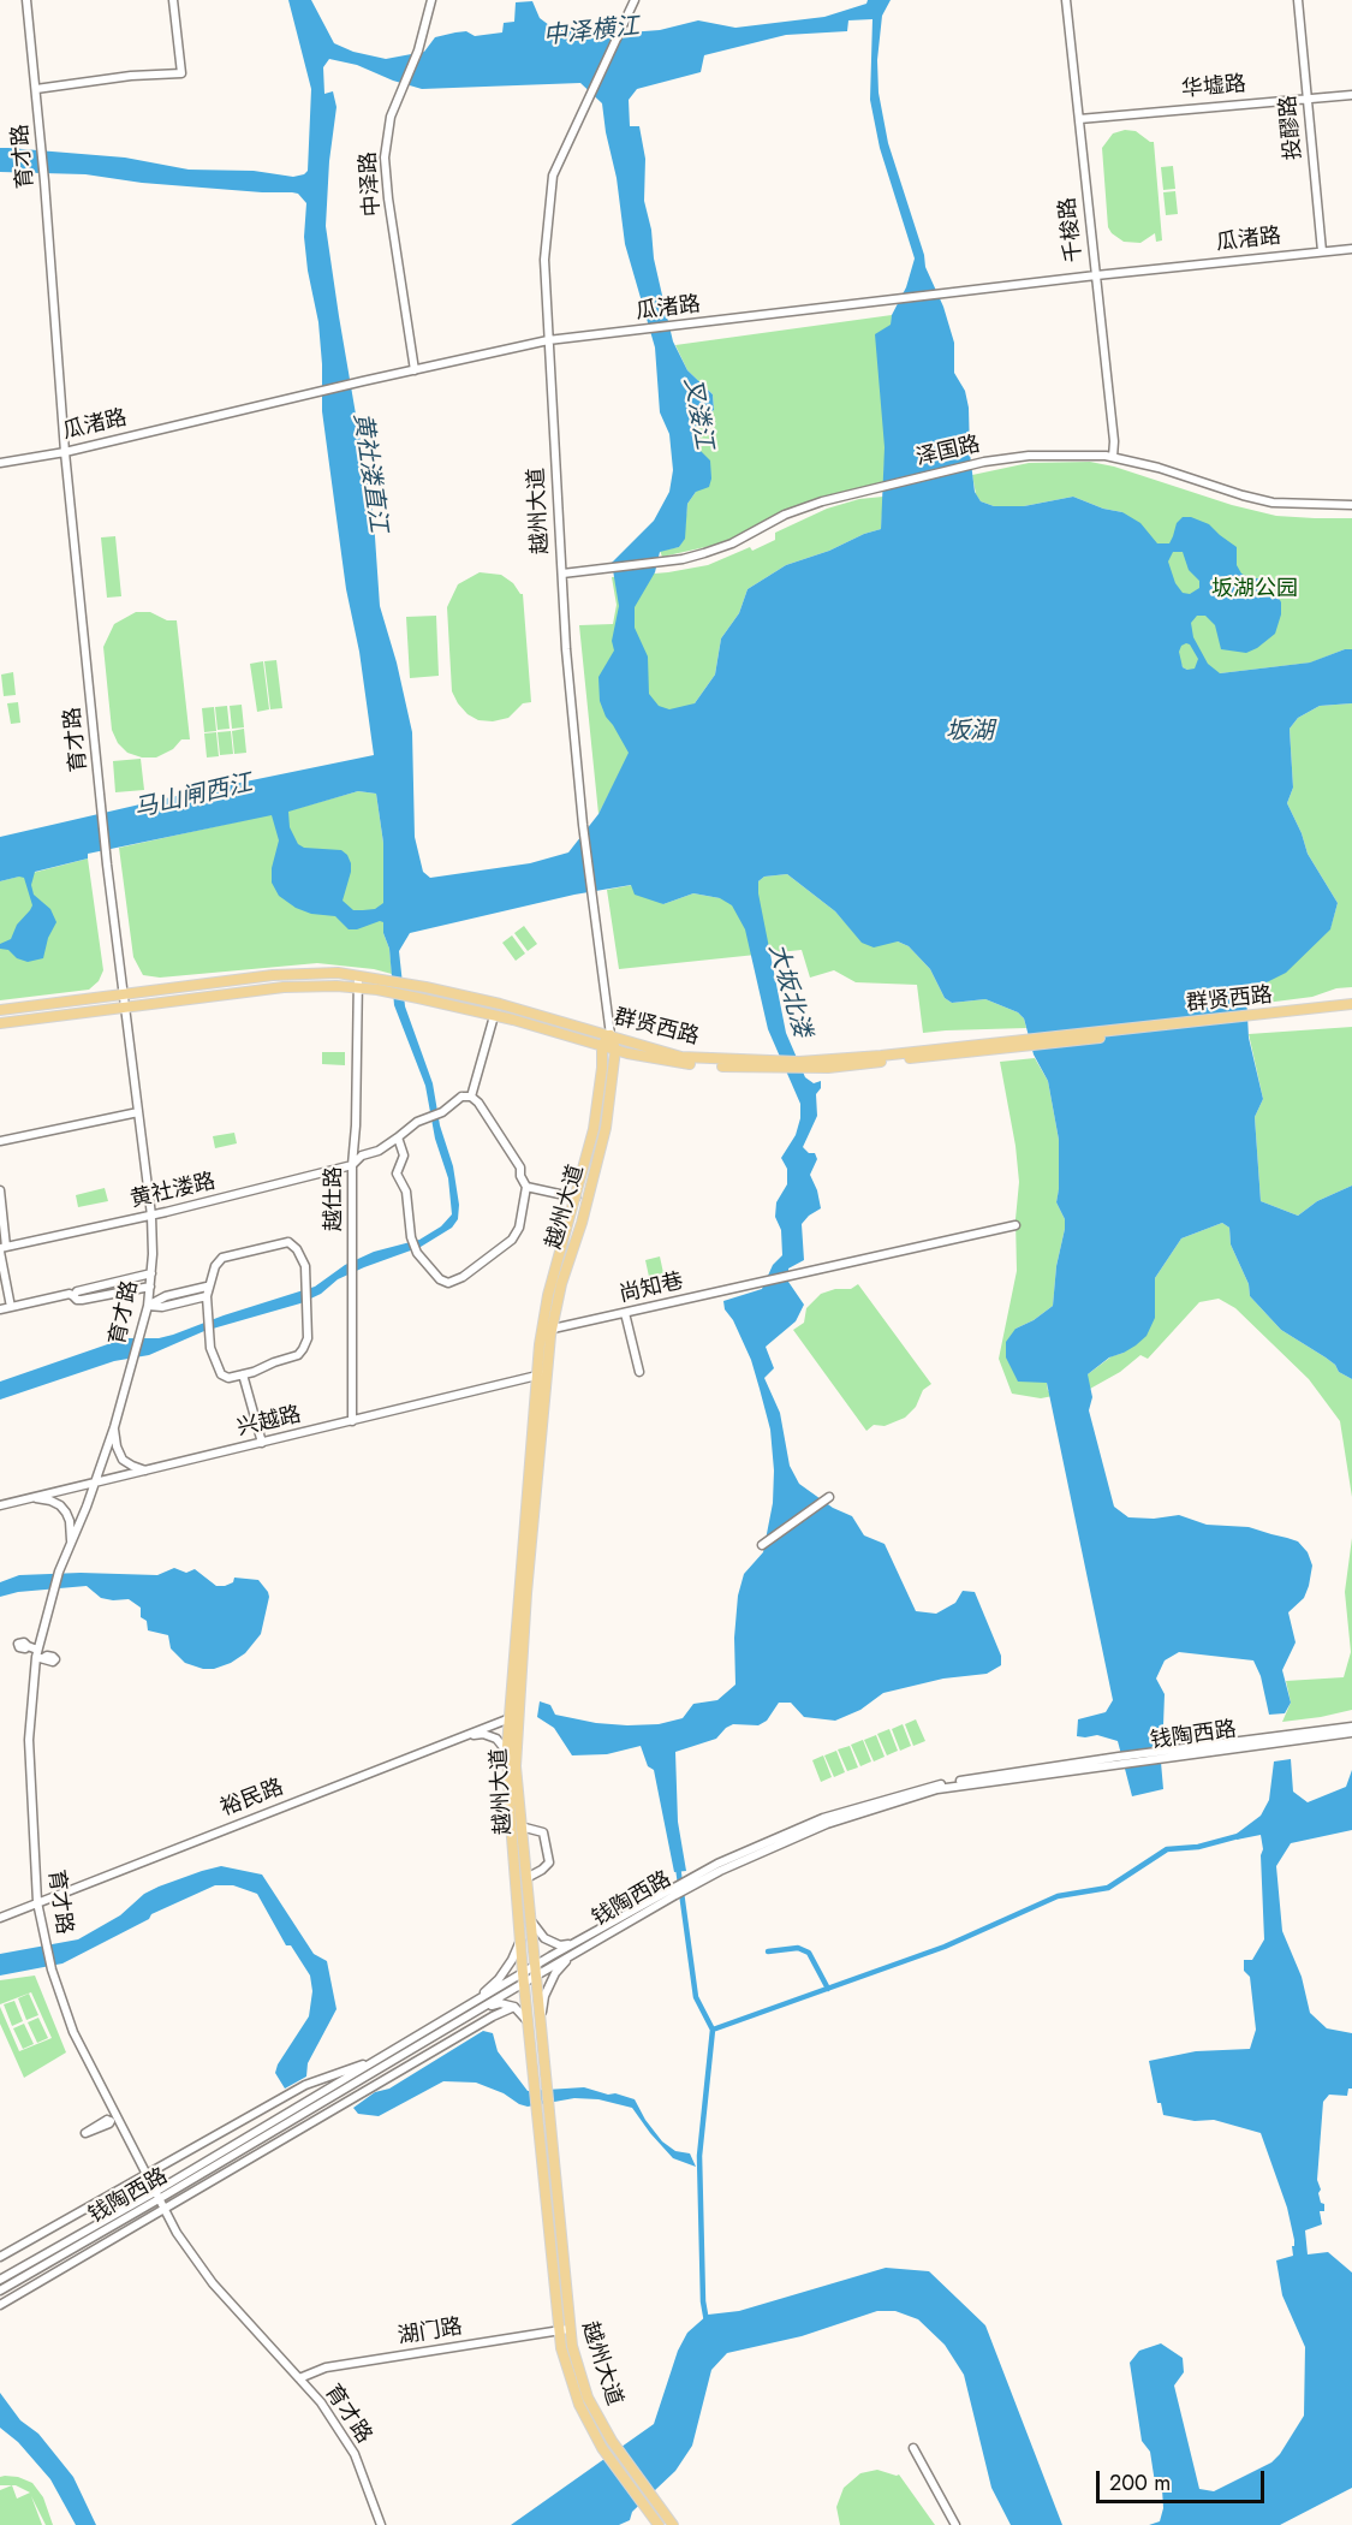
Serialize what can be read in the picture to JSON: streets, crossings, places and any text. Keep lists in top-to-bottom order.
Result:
{
  "streets": {
    "main road": ["越州大道", "群贤西路"],
    "street": [
      "华墟路",
      "投醪路",
      "育才路",
      "中泽路",
      "千梭路",
      "瓜渚路",
      "泽国路",
      "黄社溇路",
      "越仕路",
      "尚知巷",
      "兴越路",
      "钱陶西路",
      "裕民路",
      "湖门路"
    ]
  },
  "crossings": [
    ["华墟路", "投醪路"],
    ["华墟路", "千梭路"],
    ["投醪路", "瓜渚路"],
    ["育才路", "瓜渚路"],
    ["育才路", "群贤西路"],
    ["育才路", "黄社溇路"],
    ["育才路", "兴越路"],
    ["育才路", "钱陶西路"],
    ["育才路", "裕民路"],
    ["育才路", "湖门路"],
    ["中泽路", "瓜渚路"],
    ["千梭路", "瓜渚路"],
    ["千梭路", "泽国路"],
    ["瓜渚路", "越州大道"],
    ["泽国路", "越州大道"],
    ["越州大道", "群贤西路"],
    ["越州大道", "尚知巷"],
    ["越州大道", "兴越路"],
    ["越州大道", "钱陶西路"],
    ["越州大道", "裕民路"],
    ["越州大道", "湖门路"],
    ["群贤西路", "越仕路"],
    ["黄社溇路", "越仕路"],
    ["越仕路", "兴越路"]
  ],
  "water": [
    "中泽横江",
    "叉溇江",
    "黄社溇直江",
    "坂湖",
    "马山闸西江",
    "大坂北溇"
  ],
  "parks": ["坂湖公园"],
  "scale_bar": "200 m"
}
